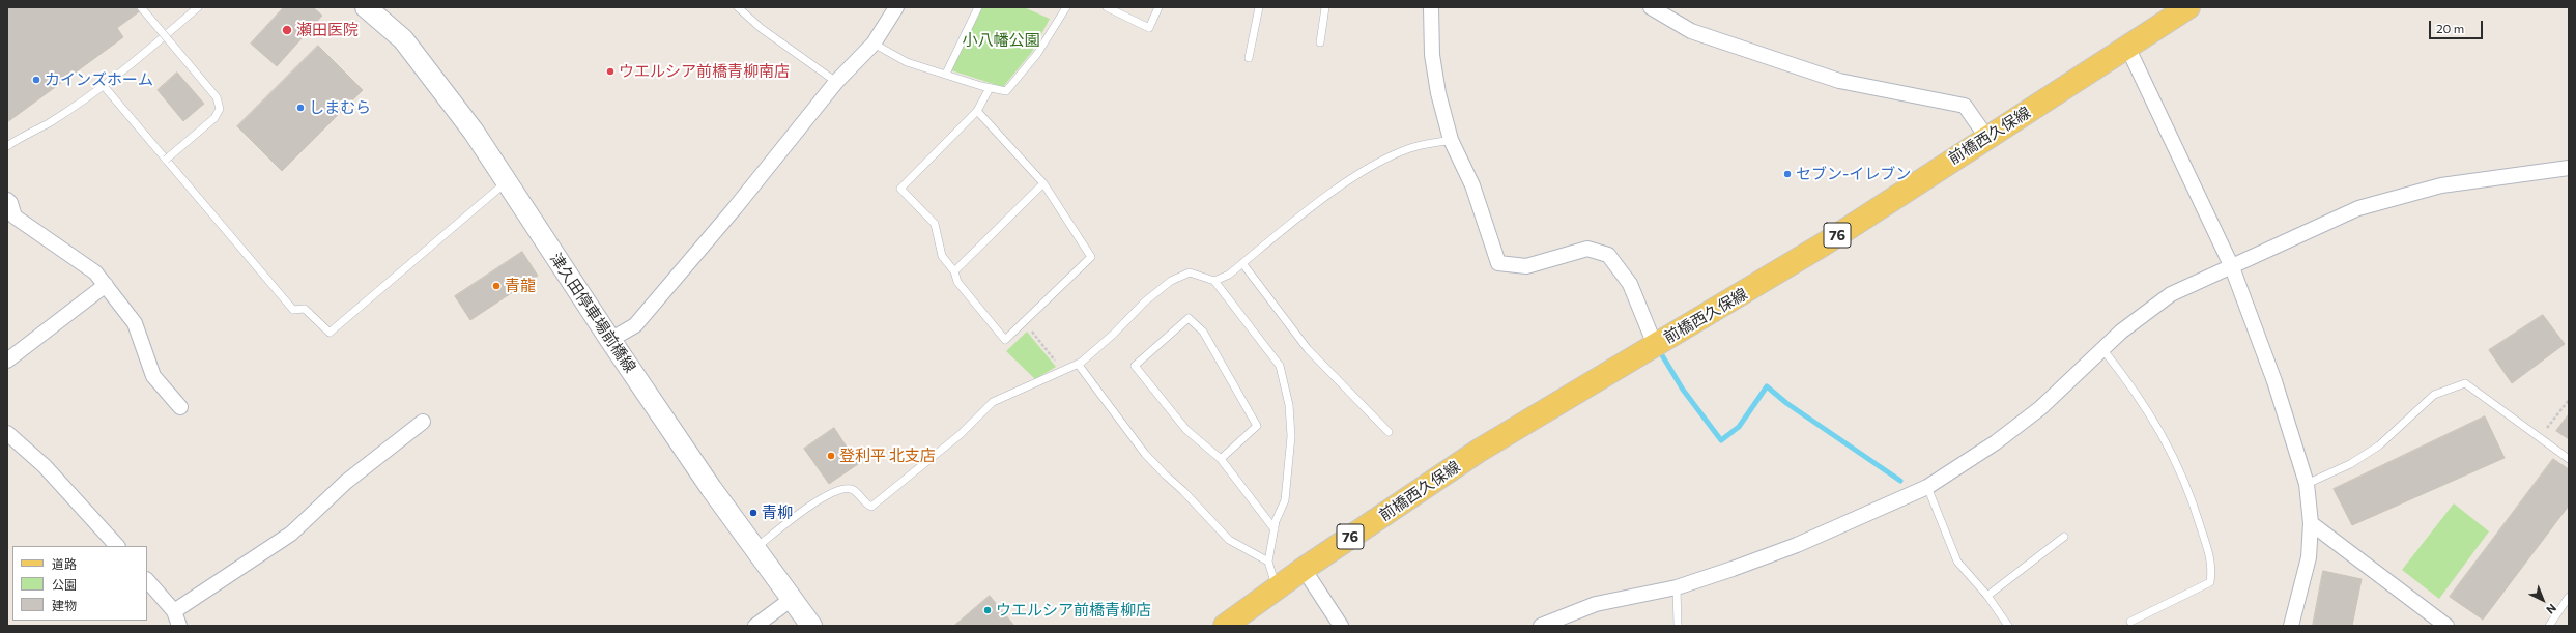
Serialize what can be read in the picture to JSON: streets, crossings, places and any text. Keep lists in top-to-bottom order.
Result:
{
  "streets": {
    "main road": ["前橋西久保線", "76", "津久田停車場前橋線"]
  },
  "parks": ["小八幡公園"],
  "places": [
    "瀬田医院",
    "ウエルシア前橋青柳南店",
    "カインズホーム",
    "しまむら",
    "セブン-イレブン",
    "青龍",
    "登利平 北支店",
    "青柳",
    "ウエルシア前橋青柳店"
  ],
  "legend": ["道路", "公園", "建物"],
  "scale_bar": "20 m",
  "north": "bottom right"
}
